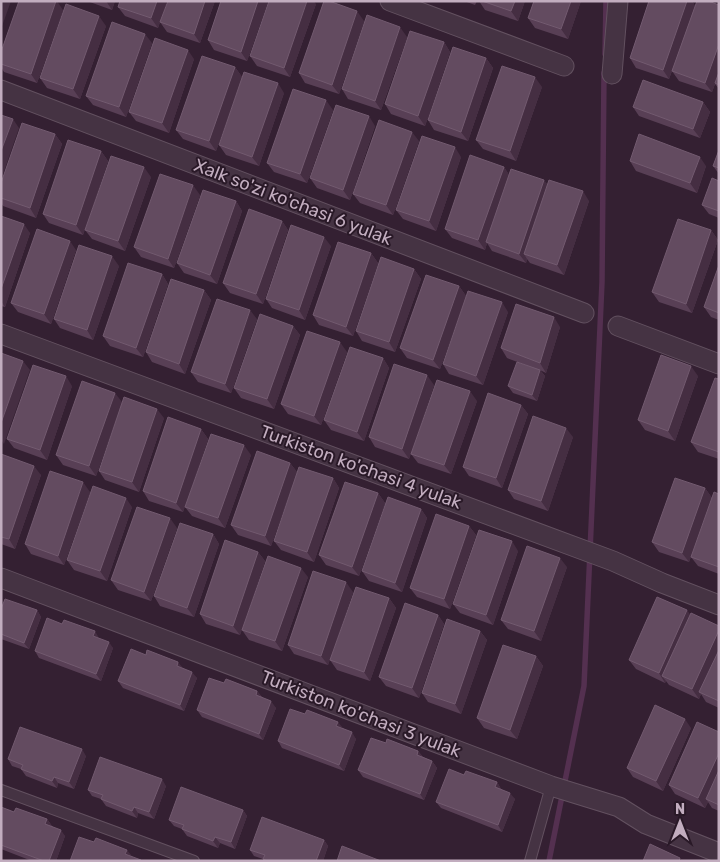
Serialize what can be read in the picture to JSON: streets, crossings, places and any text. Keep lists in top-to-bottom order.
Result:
{
  "streets": {
    "street": ["Xalk so'zi ko'chasi 6 yulak", "Turkiston ko'chasi 4 yulak", "Turkiston ko'chasi 3 yulak"]
  },
  "north": "top"
}
